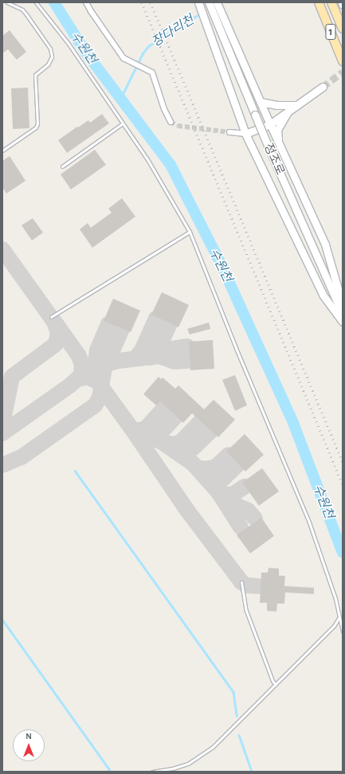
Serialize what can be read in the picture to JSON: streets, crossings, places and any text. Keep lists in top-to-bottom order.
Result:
{
  "streets": {
    "main road": ["1"],
    "street": ["정조로"]
  },
  "water": ["장다리천", "수원천"],
  "north": "top"
}
